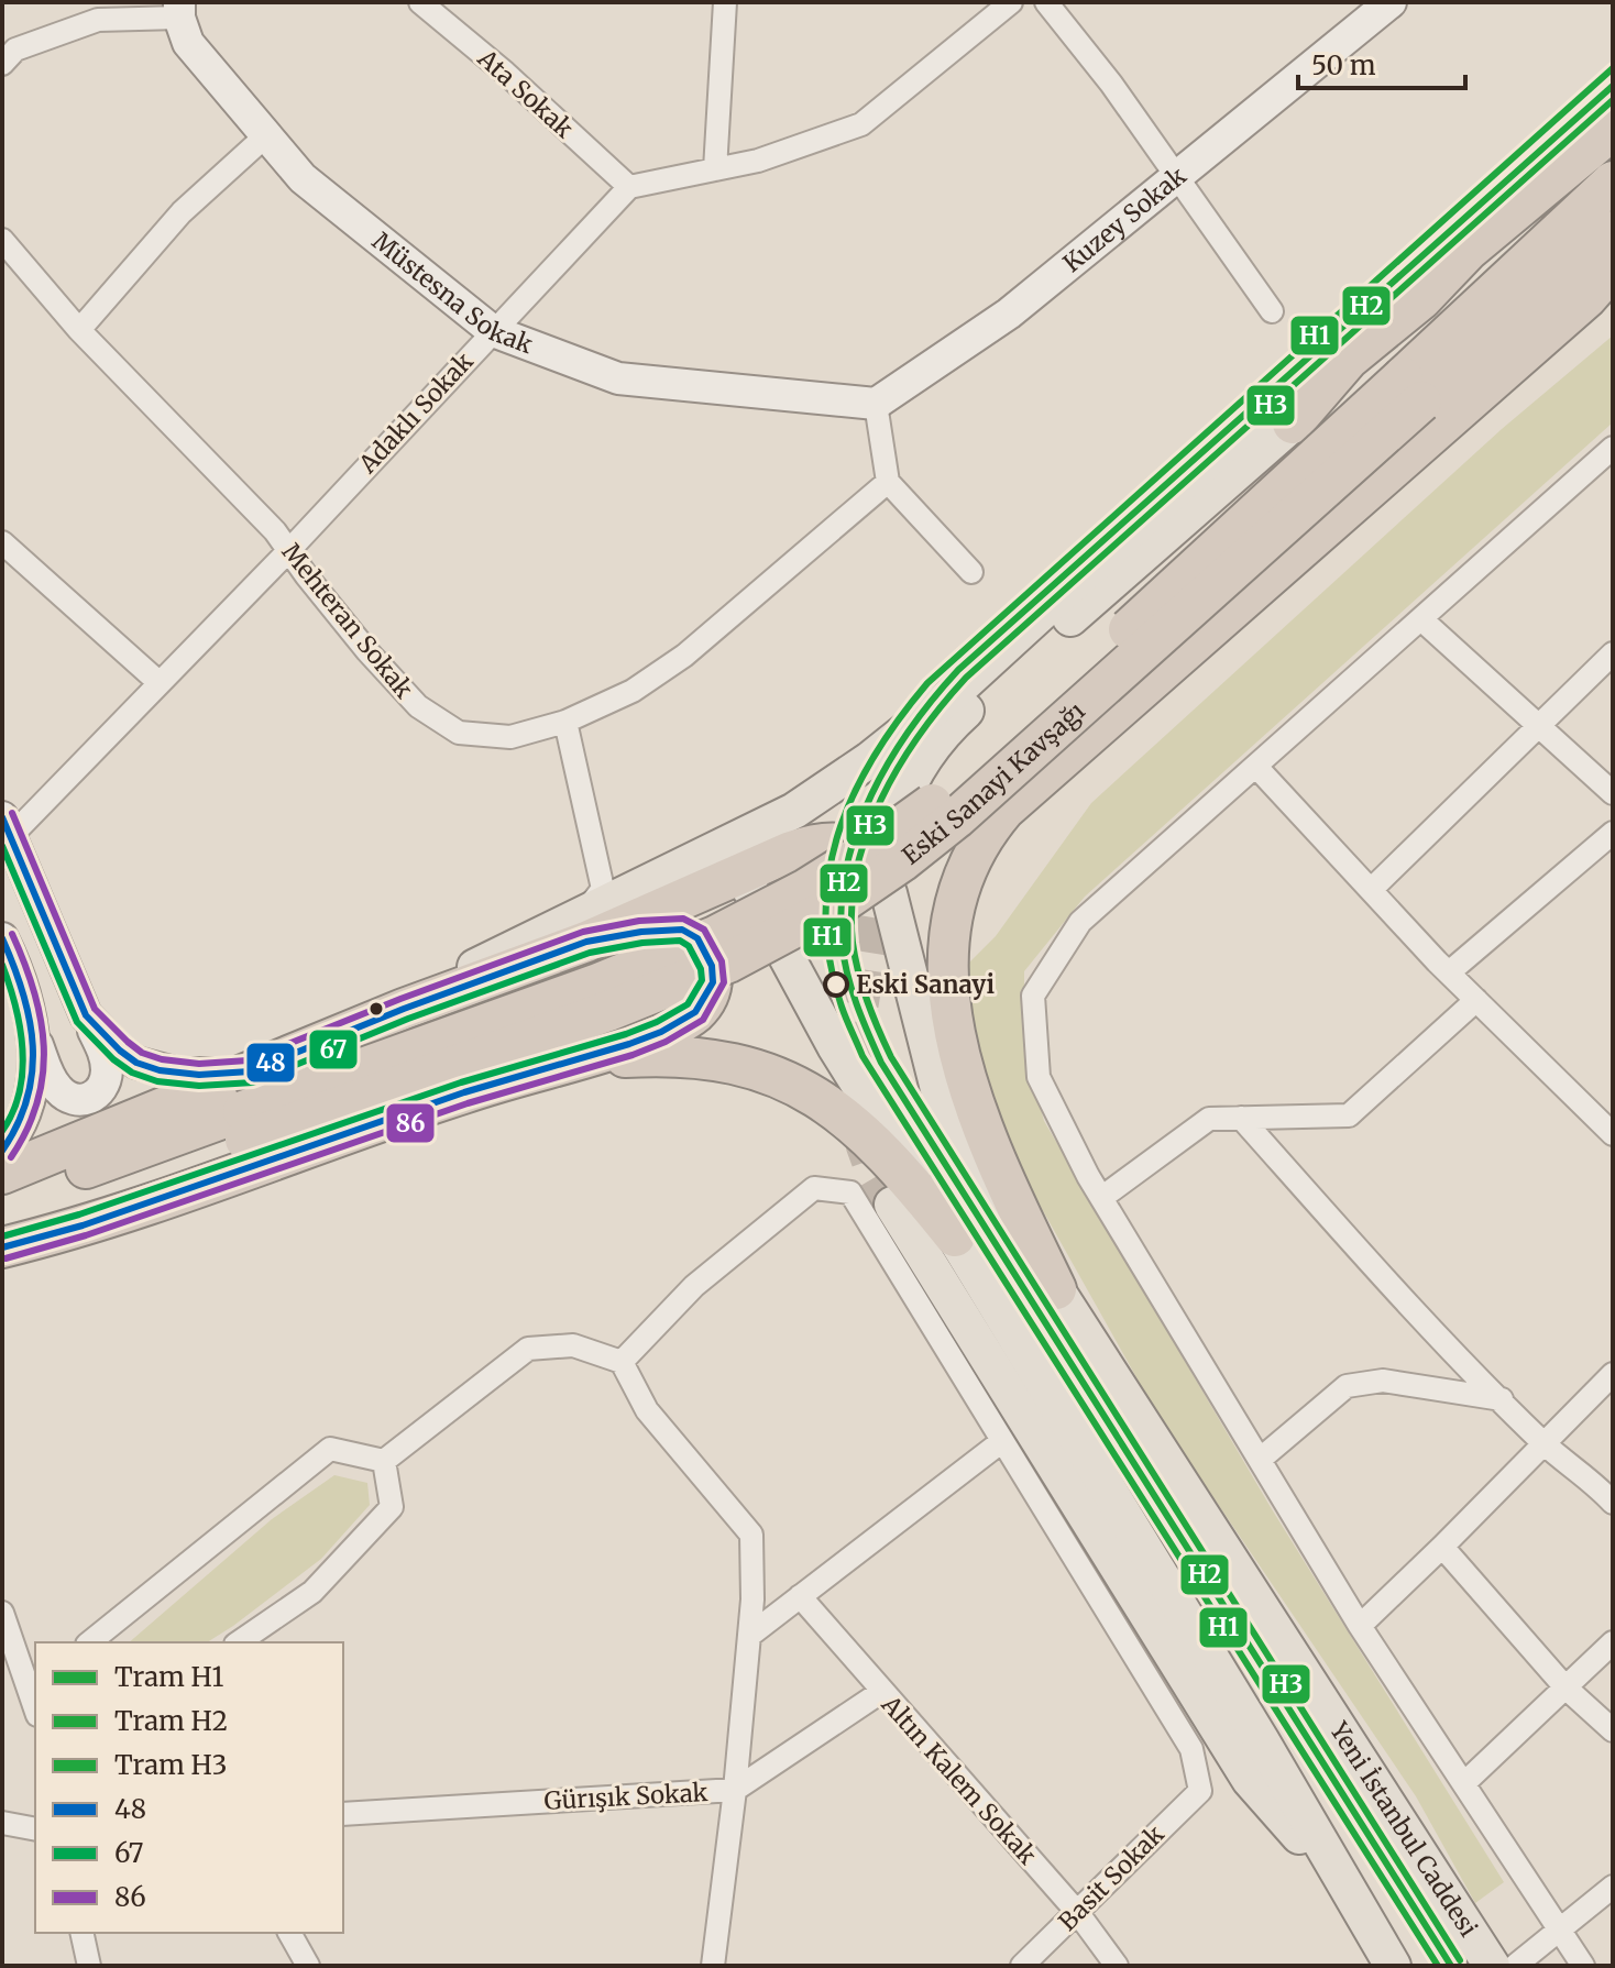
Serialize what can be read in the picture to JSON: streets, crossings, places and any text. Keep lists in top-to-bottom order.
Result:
{
  "streets": {
    "highway": ["Eski Sanayi Kavşağı"],
    "main road": ["Yeni İstanbul Caddesi"],
    "street": [
      "Ata Sokak",
      "Kuzey Sokak",
      "Müstesna Sokak",
      "Adaklı Sokak",
      "Mehteran Sokak",
      "Altın Kalem Sokak",
      "Gürışık Sokak",
      "Basit Sokak"
    ]
  },
  "crossings": [
    ["Ata Sokak", "Adaklı Sokak"],
    ["Kuzey Sokak", "Müstesna Sokak"],
    ["Müstesna Sokak", "Adaklı Sokak"],
    ["Adaklı Sokak", "Mehteran Sokak"],
    ["Altın Kalem Sokak", "Gürışık Sokak"],
    ["Altın Kalem Sokak", "Basit Sokak"]
  ],
  "places": ["Eski Sanayi"],
  "lines": [
    "tram line H1",
    "tram line H2",
    "tram line H3",
    "transit line 86",
    "transit line 48",
    "transit line 67"
  ],
  "legend": [
    "Tram H1",
    "Tram H2",
    "Tram H3",
    "48",
    "67",
    "86"
  ],
  "scale_bar": "50 m"
}
